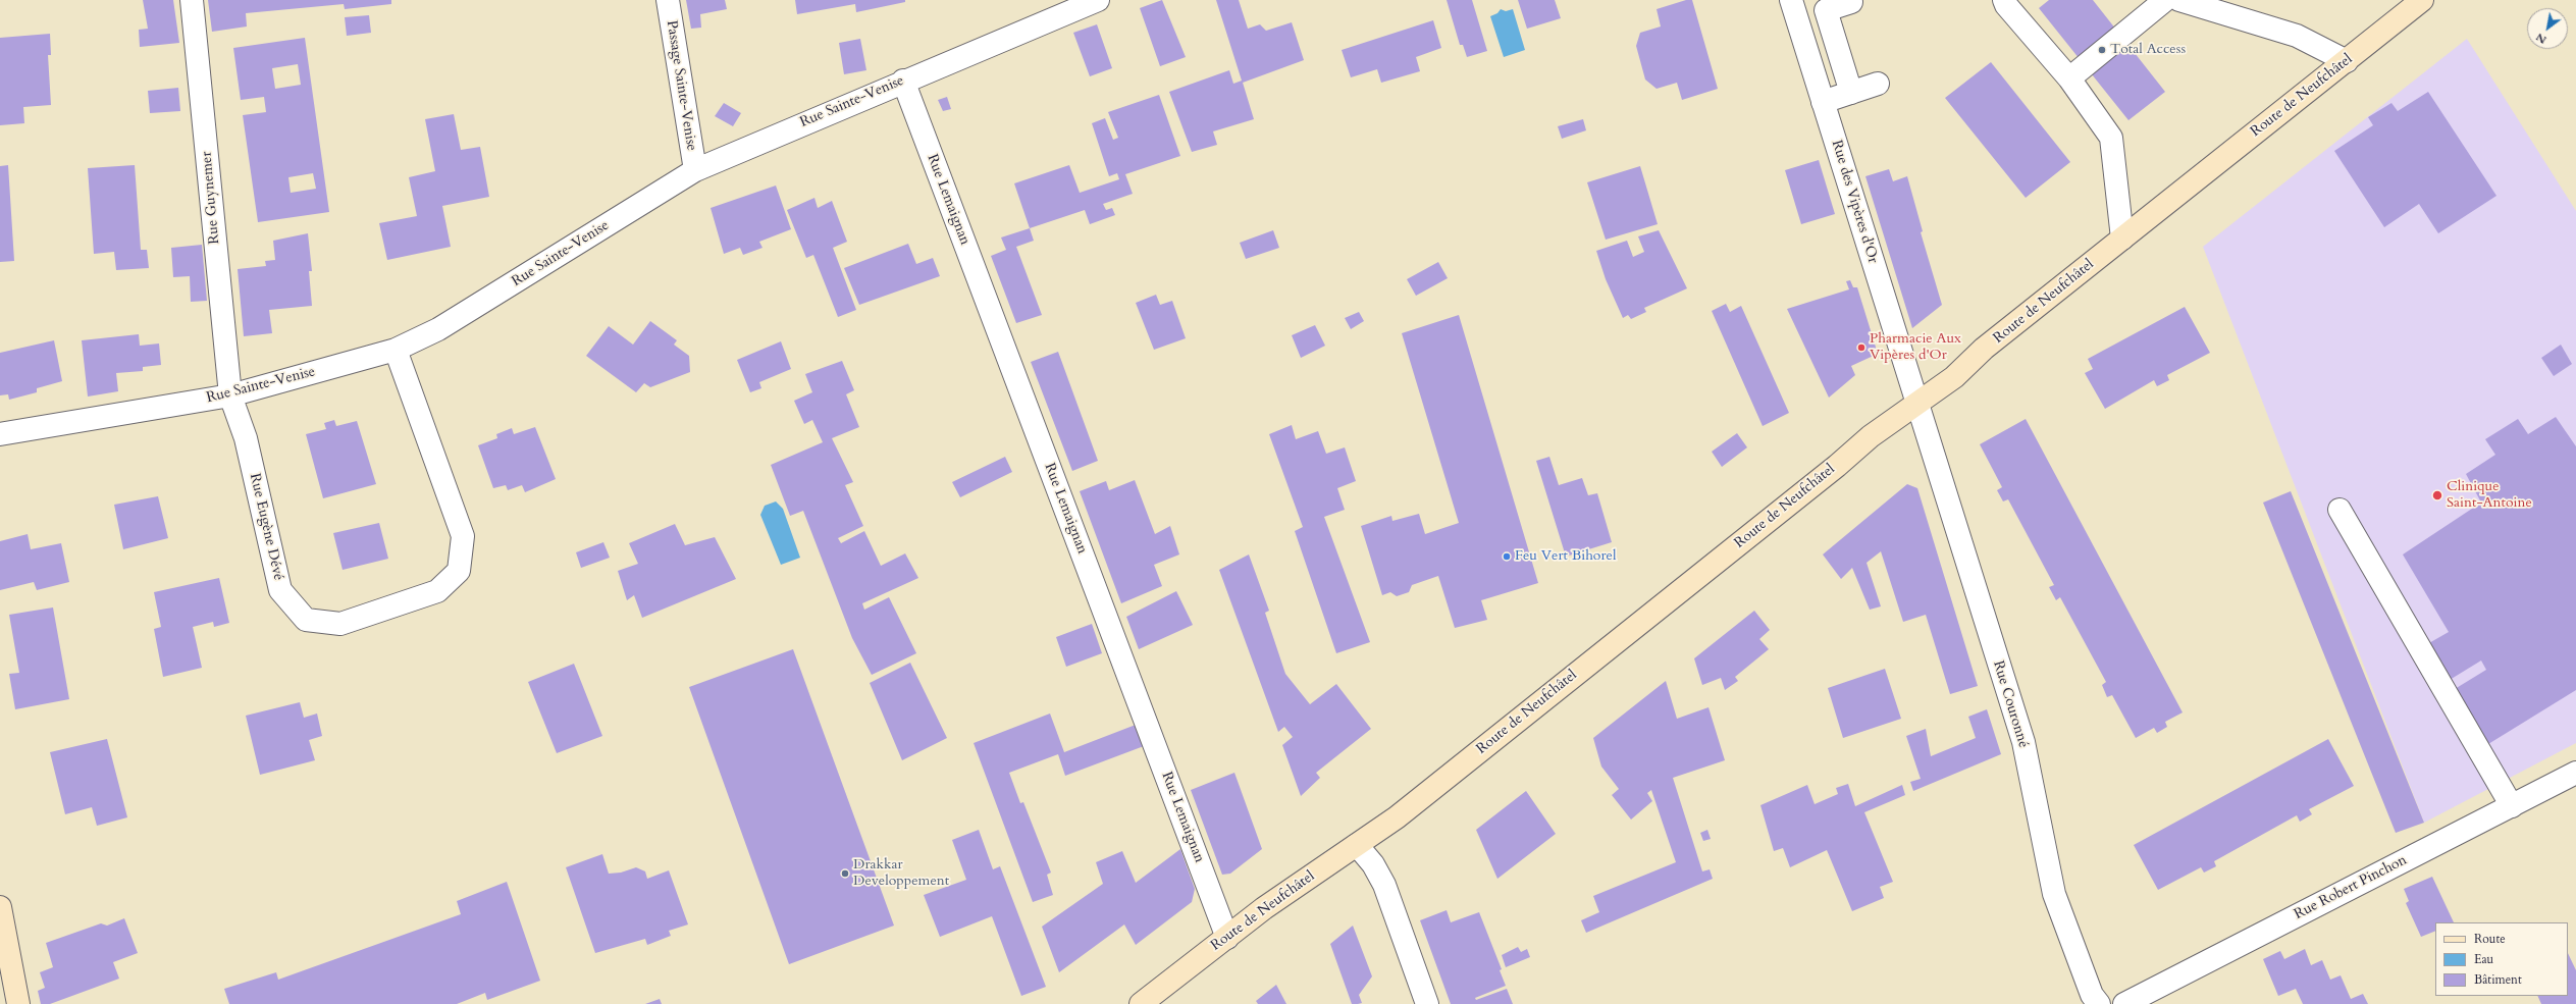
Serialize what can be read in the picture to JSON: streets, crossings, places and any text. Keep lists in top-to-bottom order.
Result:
{
  "streets": {
    "main road": ["Route de Neufchâtel"],
    "street": [
      "Passage Sainte-Venise",
      "Rue Sainte-Venise",
      "Rue Guynemer",
      "Rue Lemaignan",
      "Rue des Vipères d'Or",
      "Rue Eugène Dévé",
      "Rue Couronné",
      "Rue Robert Pinchon"
    ]
  },
  "crossings": [
    ["Passage Sainte-Venise", "Rue Sainte-Venise"],
    ["Route de Neufchâtel", "Rue Lemaignan"],
    ["Route de Neufchâtel", "Rue des Vipères d'Or"],
    ["Route de Neufchâtel", "Rue Couronné"],
    ["Rue Sainte-Venise", "Rue Guynemer"],
    ["Rue Sainte-Venise", "Rue Lemaignan"],
    ["Rue Sainte-Venise", "Rue Eugène Dévé"],
    ["Rue Guynemer", "Rue Eugène Dévé"],
    ["Rue des Vipères d'Or", "Rue Couronné"]
  ],
  "places": [
    "Total Access",
    "Pharmacie Aux Vipères d'Or",
    "Clinique Saint-Antoine",
    "Feu Vert Bihorel",
    "Drakkar Developpement"
  ],
  "legend": ["Route", "Eau", "Bâtiment"],
  "north": "bottom left"
}
